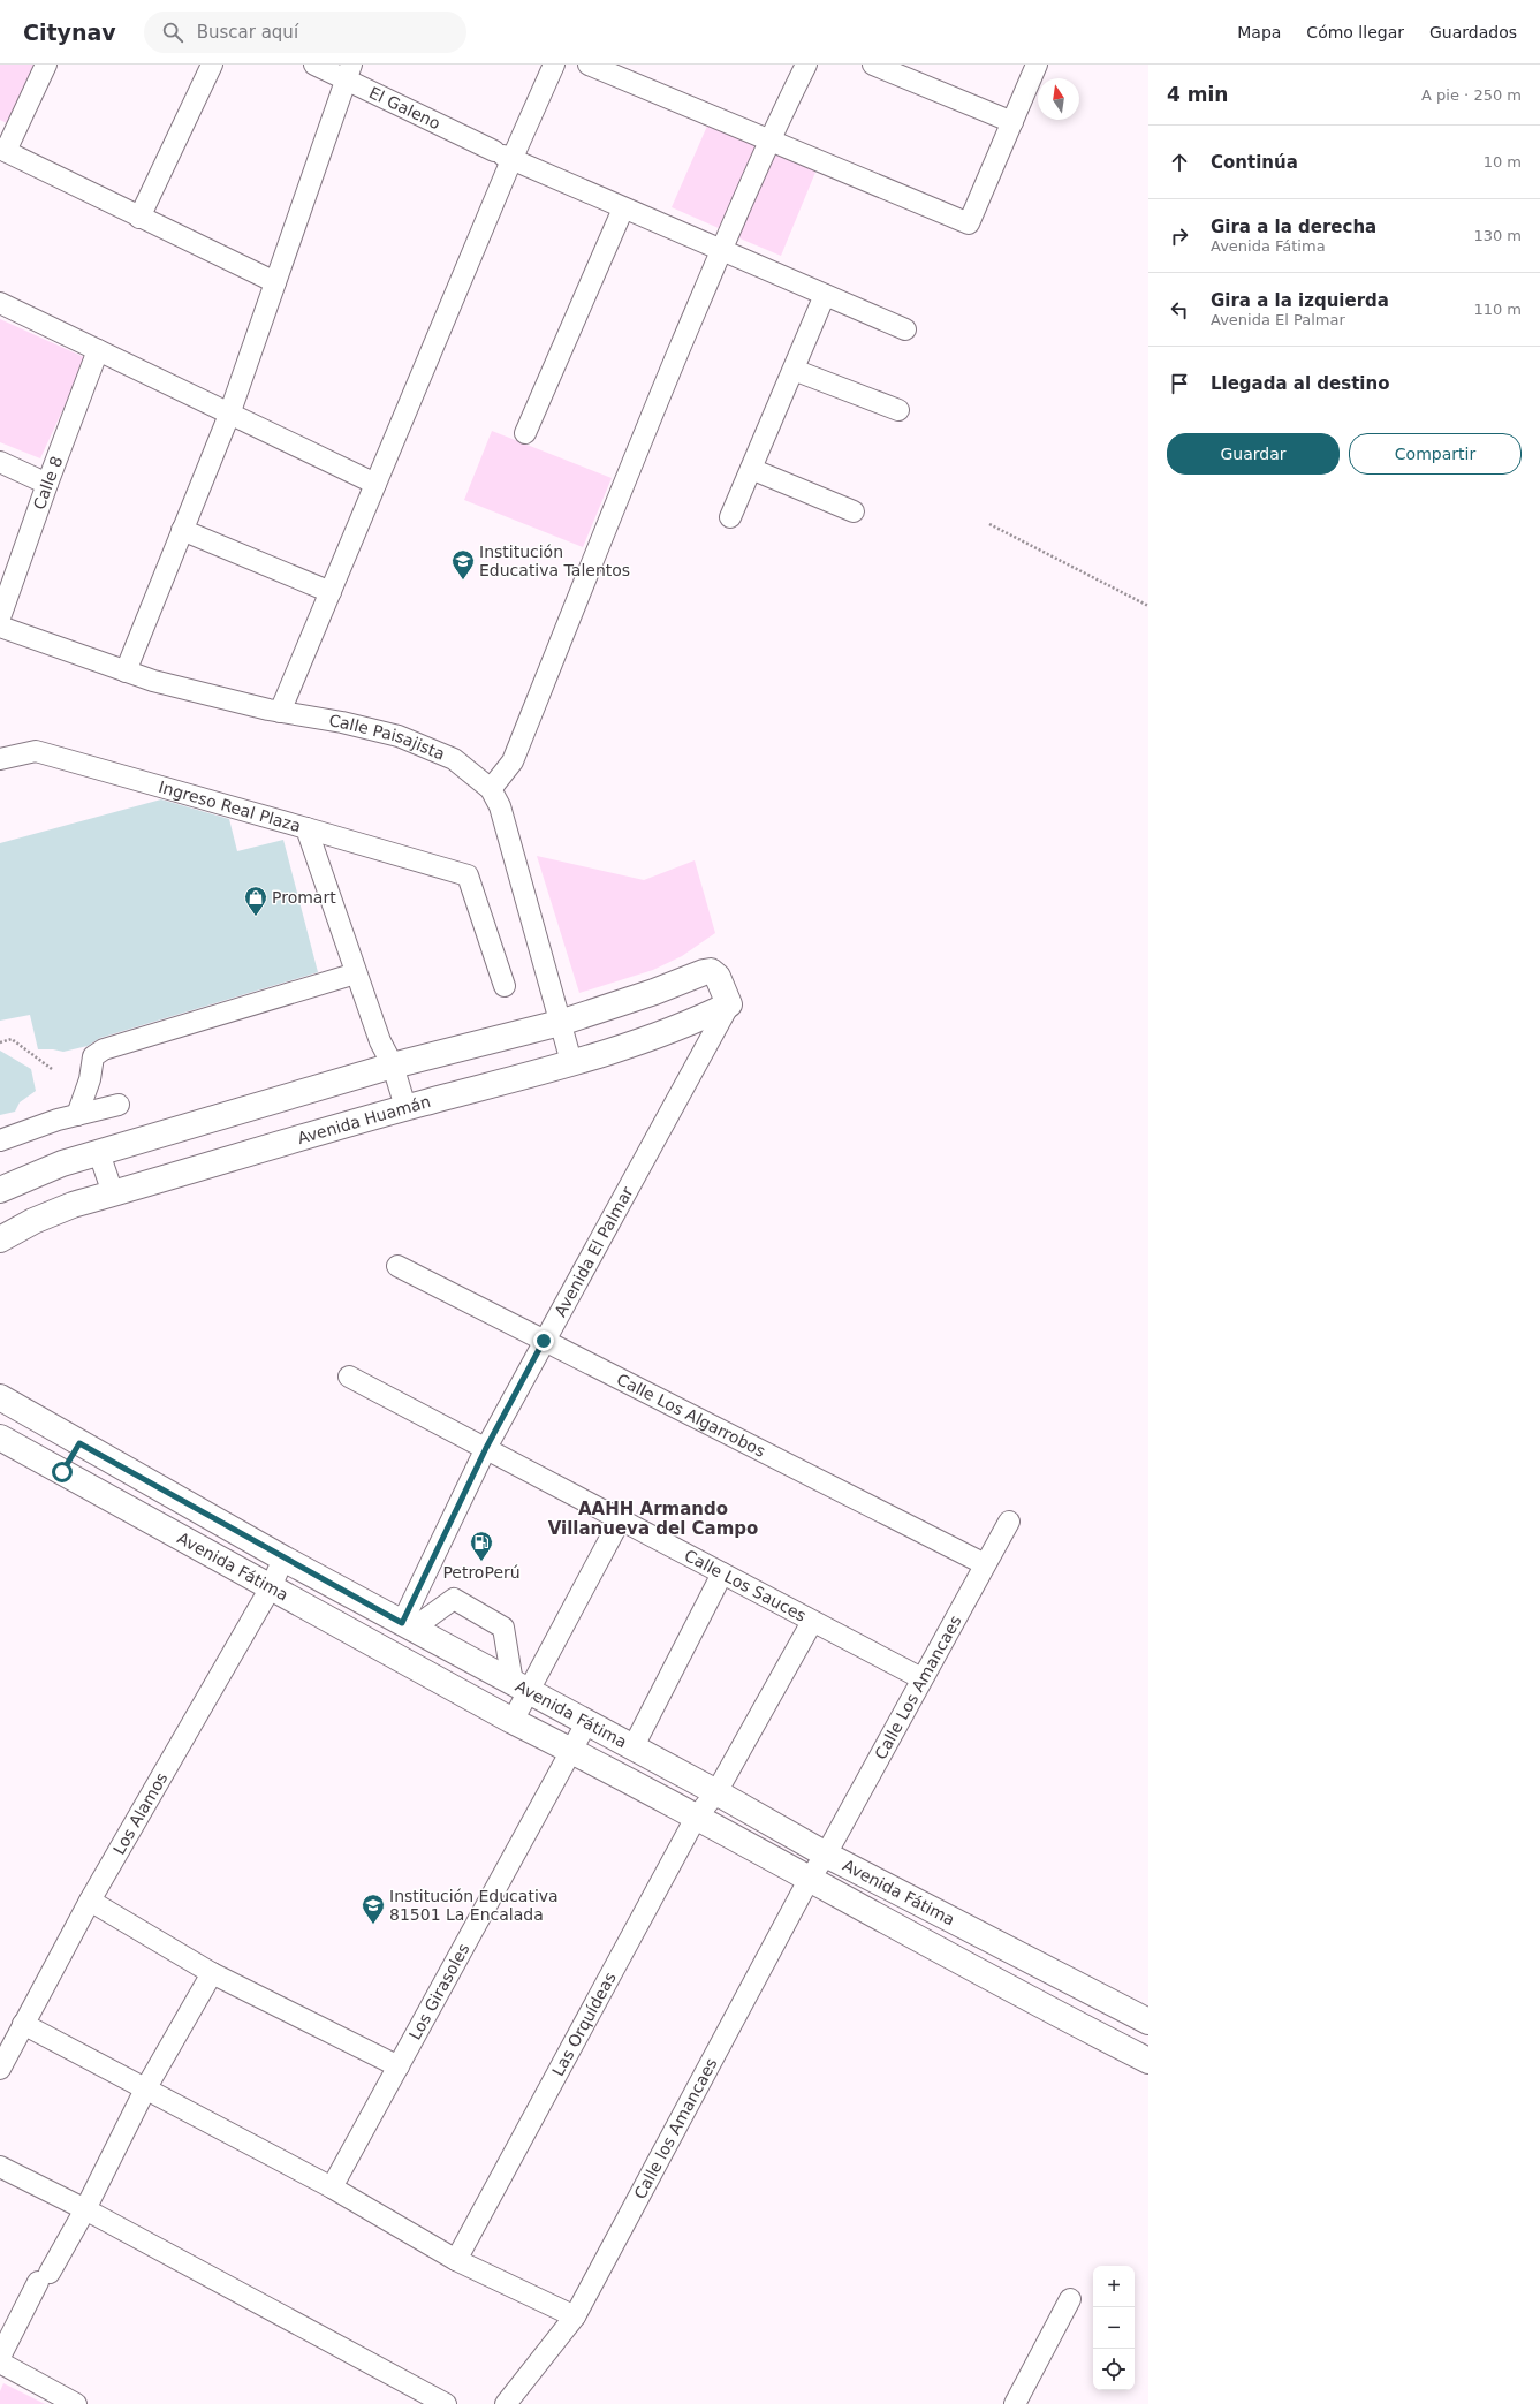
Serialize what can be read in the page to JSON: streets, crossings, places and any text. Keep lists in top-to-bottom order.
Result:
{
  "streets": {
    "main road": ["Avenida Huamán", "Avenida Fátima"],
    "street": [
      "El Galeno",
      "Calle 8",
      "Calle Paisajista",
      "Ingreso Real Plaza",
      "Avenida El Palmar",
      "Calle Los Algarrobos",
      "Calle Los Sauces",
      "Calle Los Amancaes",
      "Los Alamos",
      "Los Girasoles",
      "Las Orquídeas",
      "Calle los Amancaes"
    ]
  },
  "crossings": [
    ["Calle Paisajista", "Avenida Huamán"],
    ["Ingreso Real Plaza", "Avenida Huamán"],
    ["Avenida Huamán", "Avenida El Palmar"],
    ["Avenida El Palmar", "Calle Los Algarrobos"],
    ["Avenida El Palmar", "Avenida Fátima"],
    ["Avenida El Palmar", "Calle Los Sauces"],
    ["Calle Los Algarrobos", "Calle Los Amancaes"],
    ["Avenida Fátima", "Calle Los Amancaes"],
    ["Avenida Fátima", "Los Alamos"],
    ["Avenida Fátima", "Los Girasoles"],
    ["Avenida Fátima", "Las Orquídeas"],
    ["Avenida Fátima", "Calle los Amancaes"],
    ["Calle Los Sauces", "Calle Los Amancaes"],
    ["Calle Los Sauces", "Las Orquídeas"],
    ["Calle Los Amancaes", "Calle los Amancaes"]
  ],
  "districts": ["AAHH Armando Villanueva del Campo"],
  "places": {
    "school or university": ["Institución Educativa Talentos", "Institución Educativa 81501 La Encalada"],
    "shop": ["Promart"],
    "fuel station": ["PetroPerú"]
  },
  "north": "top",
  "page": {
    "header": "Citynav",
    "search": "Buscar aquí",
    "nav": ["Mapa", "Cómo llegar", "Guardados"],
    "heading": ["4 min", "A pie · 250 m"],
    "list": [
      ["Continúa", "10 m"],
      ["Gira a la derecha", "Avenida Fátima", "130 m"],
      ["Gira a la izquierda", "Avenida El Palmar", "110 m"],
      "Llegada al destino"
    ],
    "buttons": ["Guardar", "Compartir"],
    "map_buttons": ["+", "−"]
  }
}
